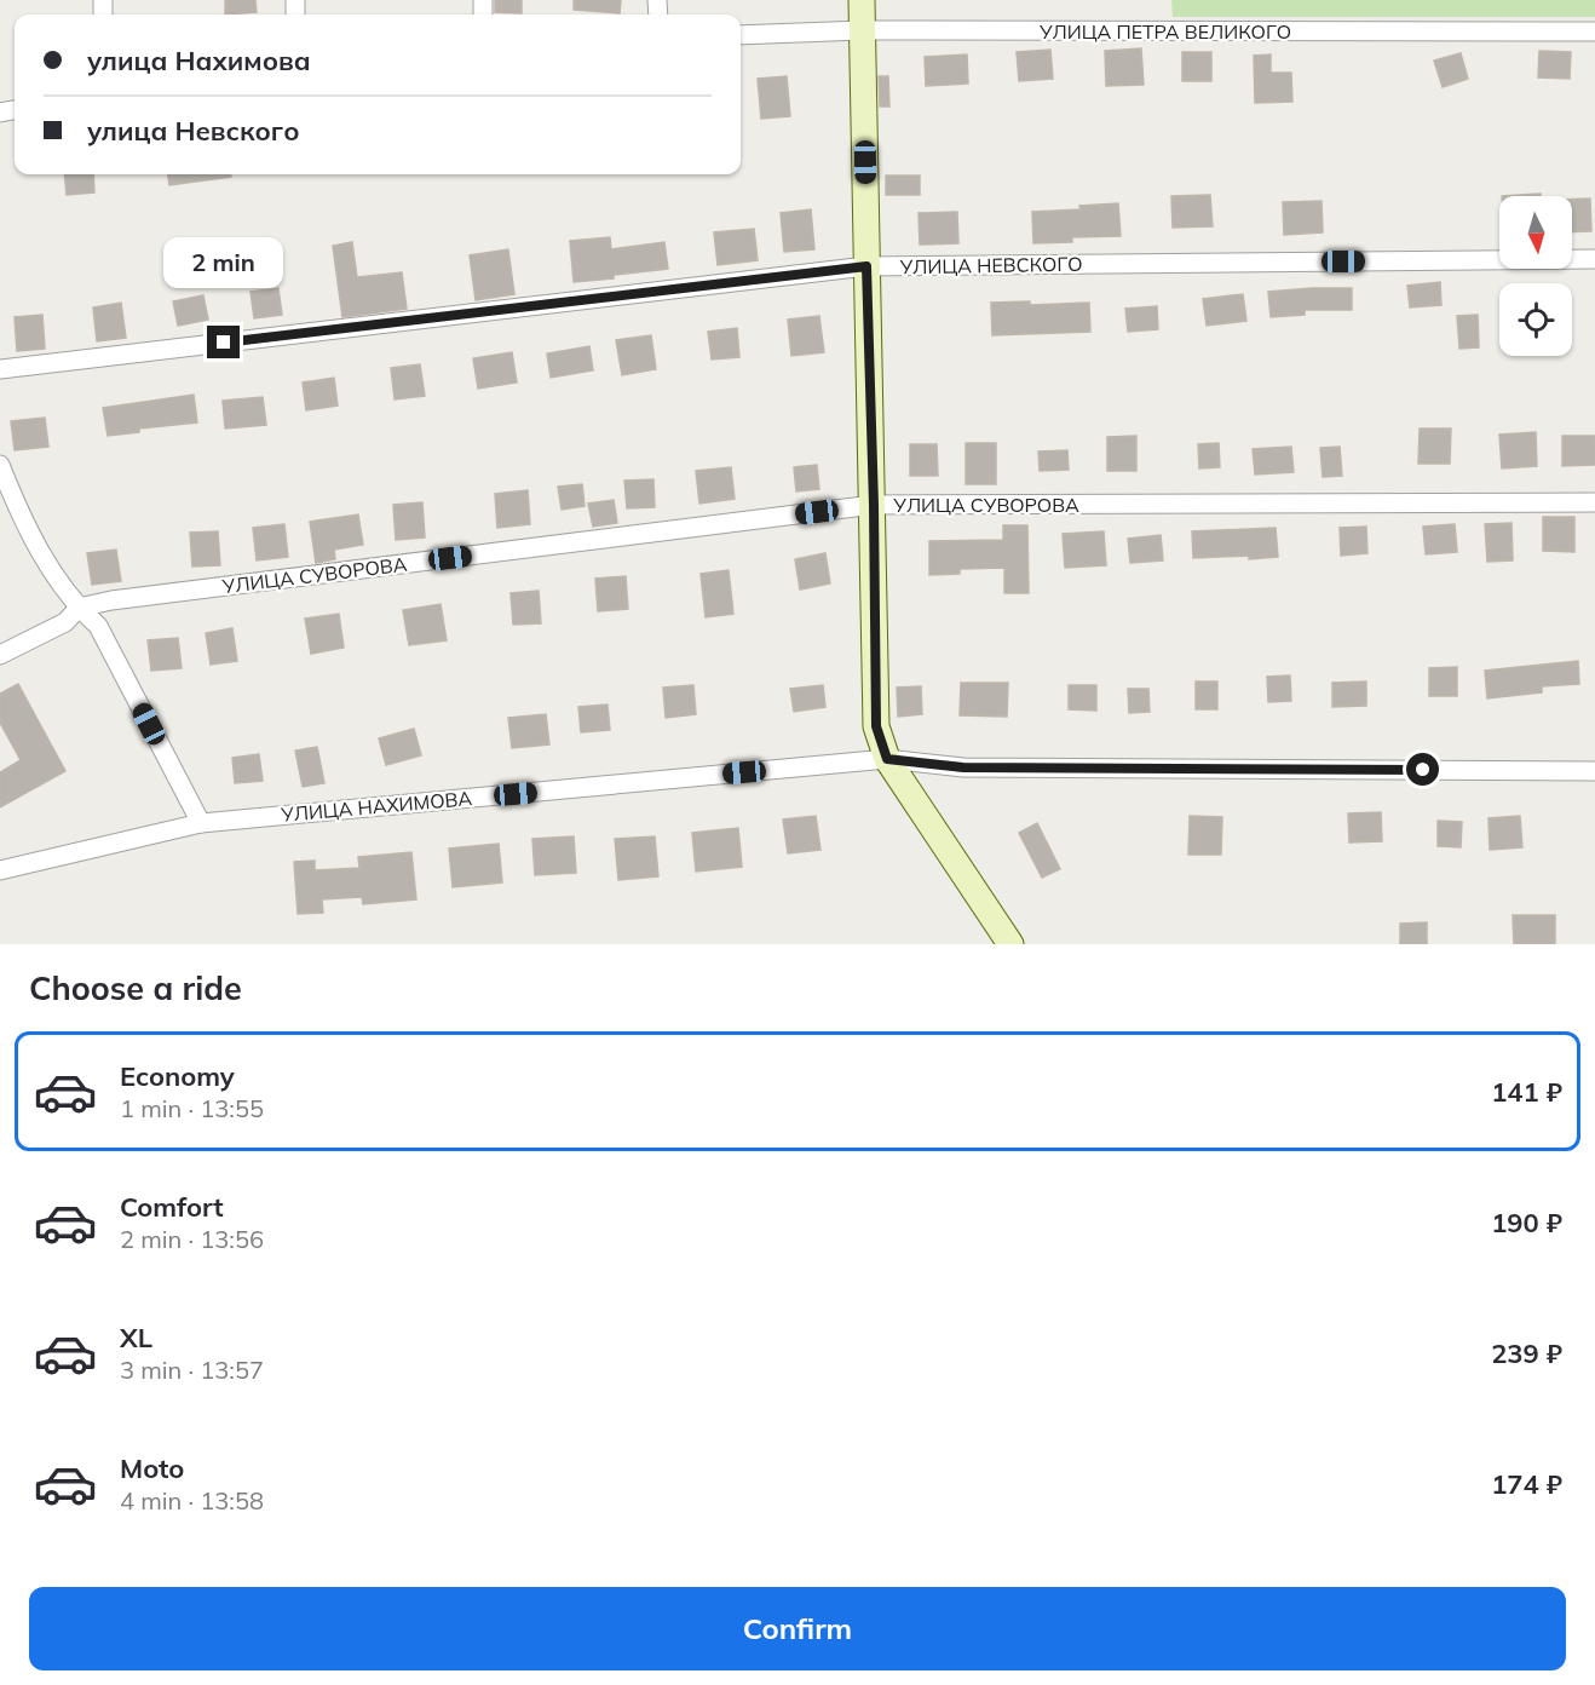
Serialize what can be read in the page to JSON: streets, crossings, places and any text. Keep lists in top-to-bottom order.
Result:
{
  "streets": {
    "street": [
      "УЛИЦА ПЕТРА ВЕЛИКОГО",
      "УЛИЦА НЕВСКОГО",
      "УЛИЦА СУВОРОВА",
      "УЛИЦА НАХИМОВА"
    ]
  },
  "north": "bottom",
  "page": {
    "banner": ["улица Нахимова", "улица Невского"],
    "bubble": "2 min",
    "heading": "Choose a ride",
    "list": [
      {
        "name": "Economy",
        "note": "1 min · 13:55",
        "value": "141 ₽"
      },
      {
        "name": "Comfort",
        "note": "2 min · 13:56",
        "value": "190 ₽"
      },
      {
        "name": "XL",
        "note": "3 min · 13:57",
        "value": "239 ₽"
      },
      {
        "name": "Moto",
        "note": "4 min · 13:58",
        "value": "174 ₽"
      }
    ],
    "buttons": "Confirm"
  }
}
